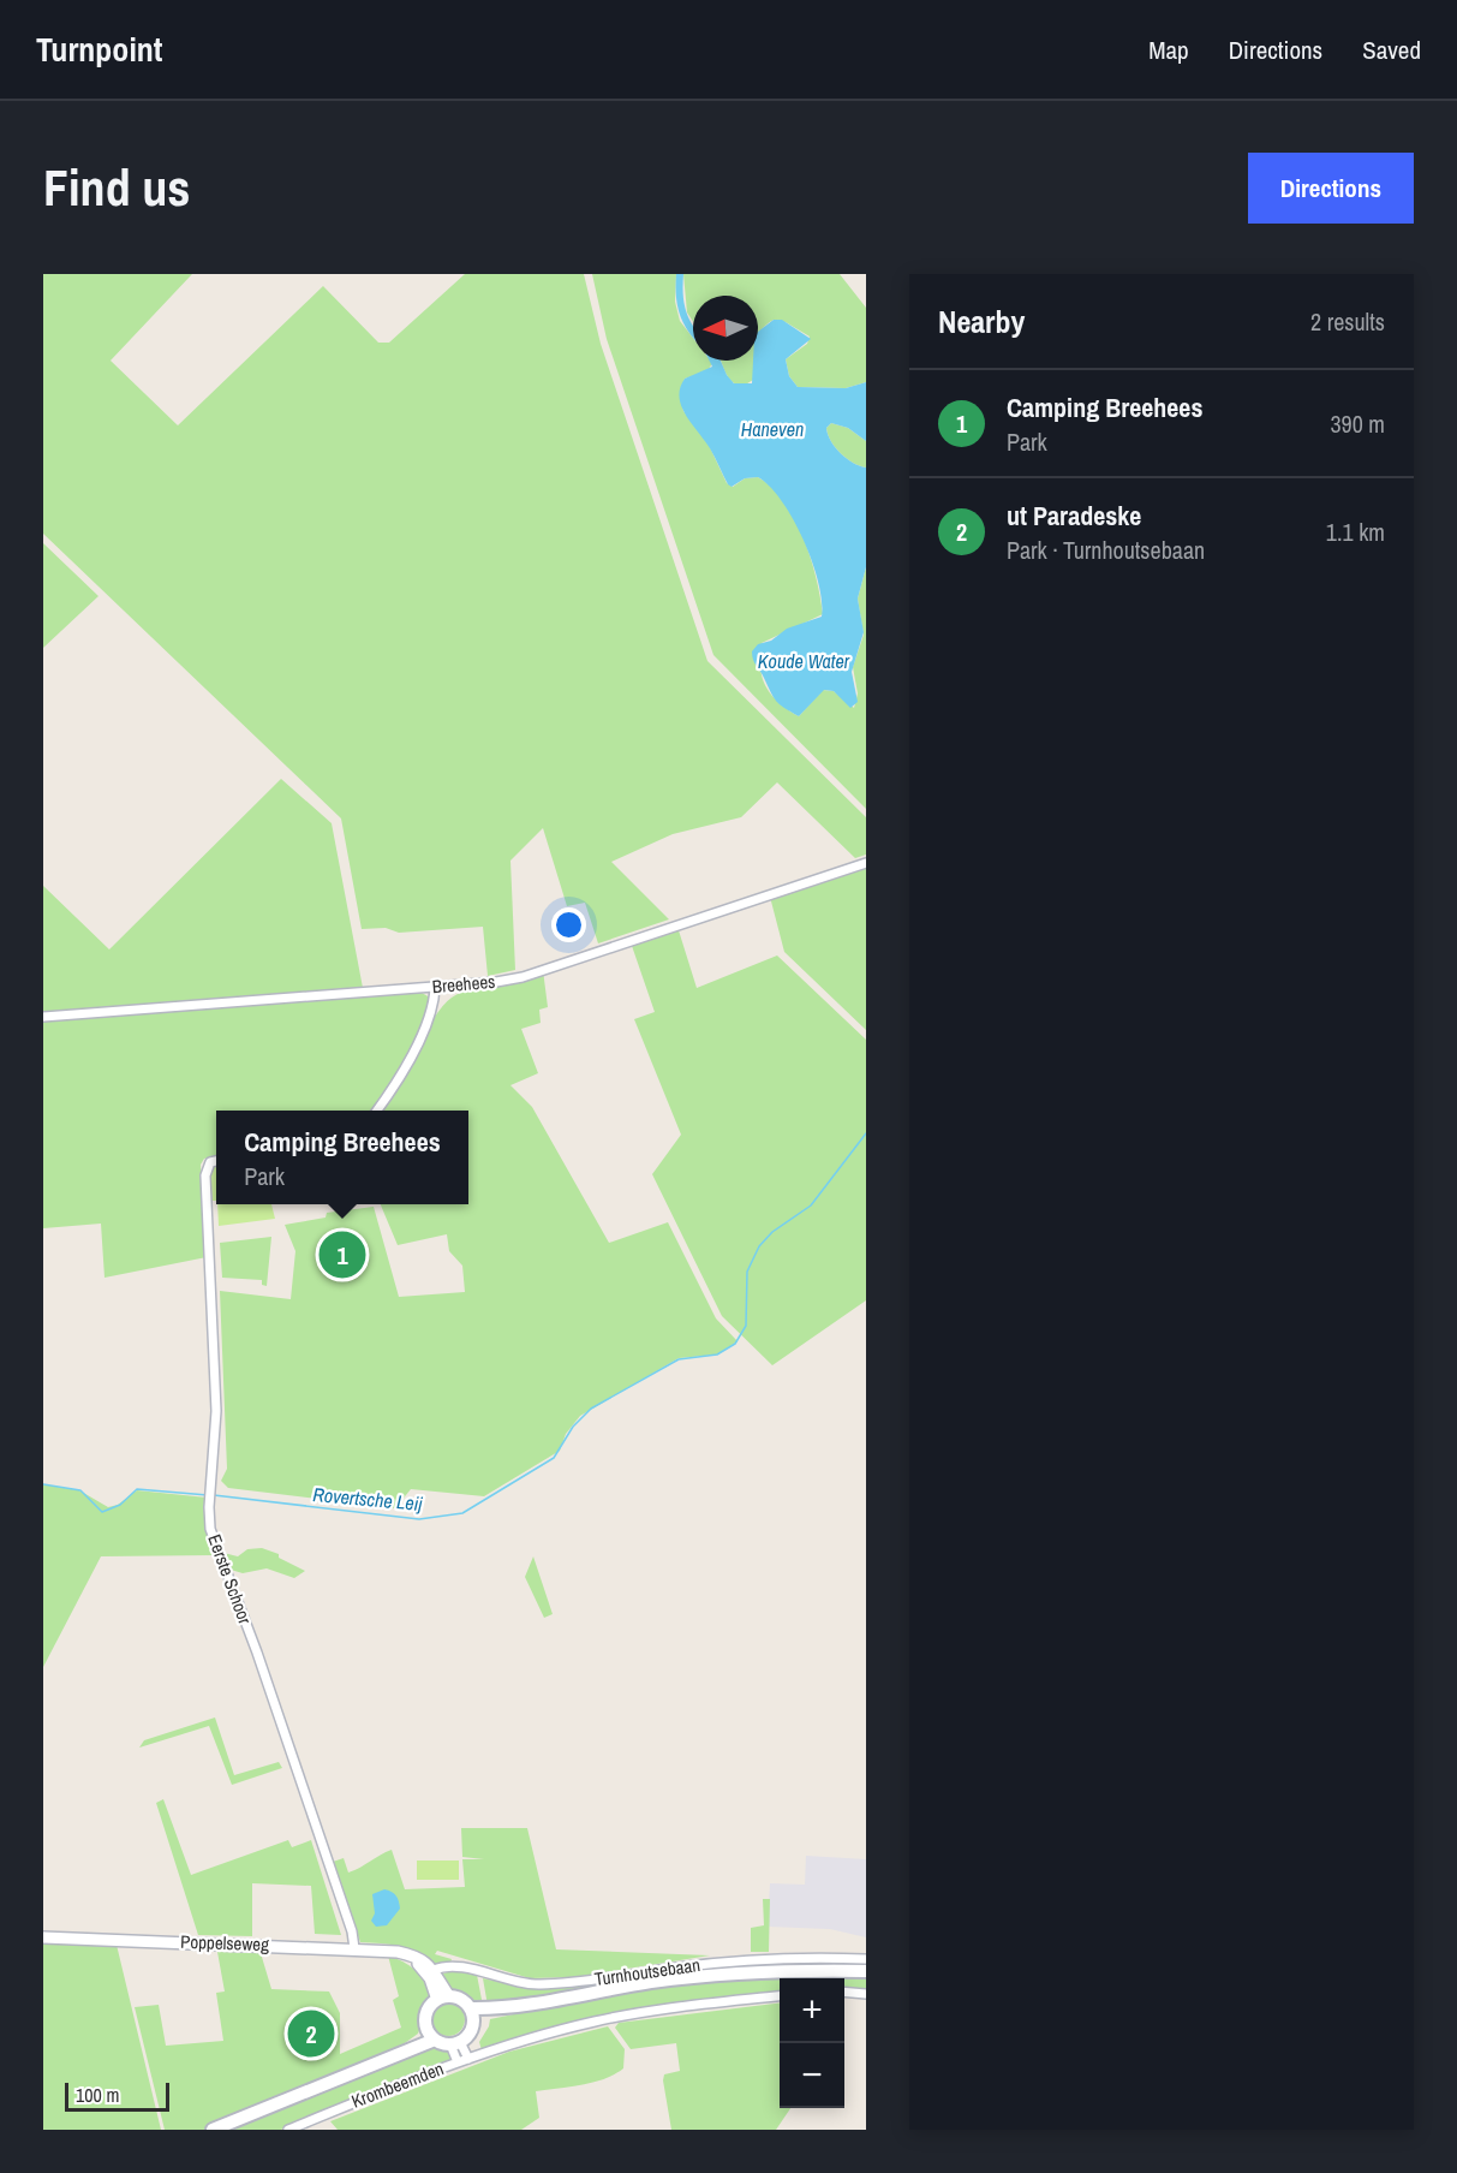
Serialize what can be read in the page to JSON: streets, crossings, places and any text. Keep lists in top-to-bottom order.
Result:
{
  "streets": {
    "main road": ["Turnhoutsebaan"],
    "street": [
      "Breehees",
      "Eerste Schoor",
      "Poppelseweg",
      "Krombeemden"
    ]
  },
  "crossings": [
    ["Eerste Schoor", "Poppelseweg"],
    ["Poppelseweg", "Turnhoutsebaan"]
  ],
  "water": ["Haneven", "Koude Water", "Rovertsche Leij"],
  "scale_bar": "100 m",
  "north": "left",
  "page": {
    "header": "Turnpoint",
    "nav": ["Map", "Directions", "Saved"],
    "buttons": "Directions",
    "title": "Find us",
    "heading": ["Nearby", "2 results"],
    "list": [
      {
        "mark": "1",
        "name": "Camping Breehees",
        "note": "Park",
        "value": "390 m"
      },
      {
        "mark": "2",
        "name": "ut Paradeske",
        "note": "Park · Turnhoutsebaan",
        "value": "1.1 km"
      }
    ],
    "popup": ["Camping Breehees", "Park"],
    "pins": ["1", "2"],
    "map_buttons": ["+", "−"],
    "scale": "100 m"
  }
}
